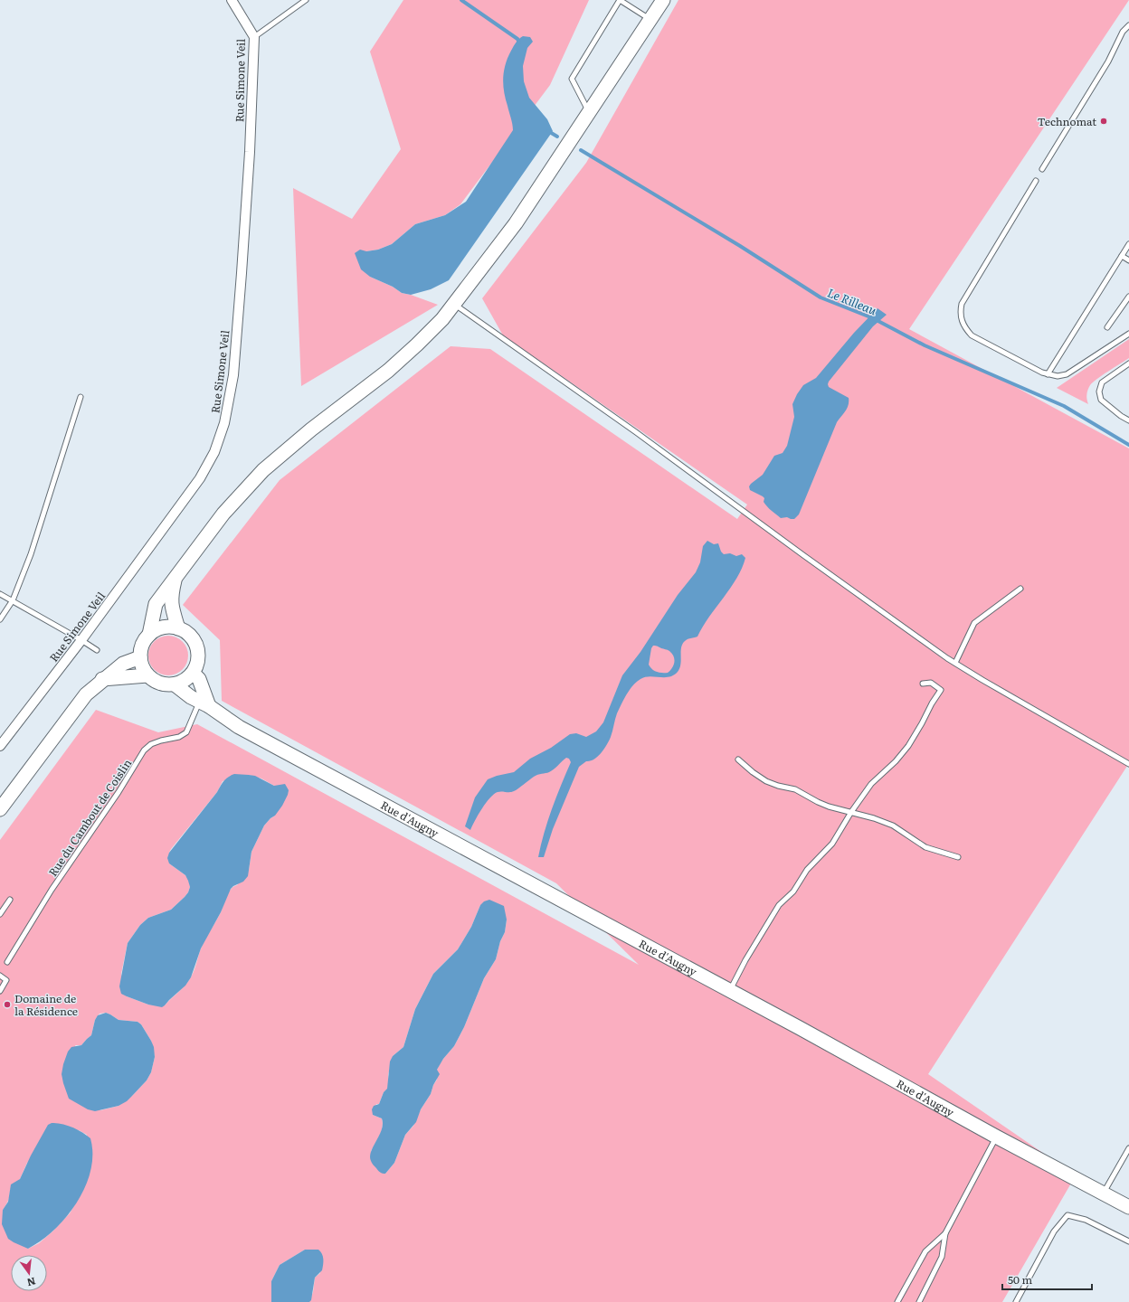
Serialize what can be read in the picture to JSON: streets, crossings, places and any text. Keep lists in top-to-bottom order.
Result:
{
  "streets": {
    "main road": ["Rue d'Augny"],
    "street": ["Rue Simone Veil"],
    "lane": ["Rue du Cambout de Coislin"]
  },
  "crossings": [
    ["Rue du Cambout de Coislin", "Rue d'Augny"]
  ],
  "water": ["Le Rilleau"],
  "places": ["Technomat", "Domaine de la Résidence"],
  "scale_bar": "50 m",
  "north": "bottom"
}
